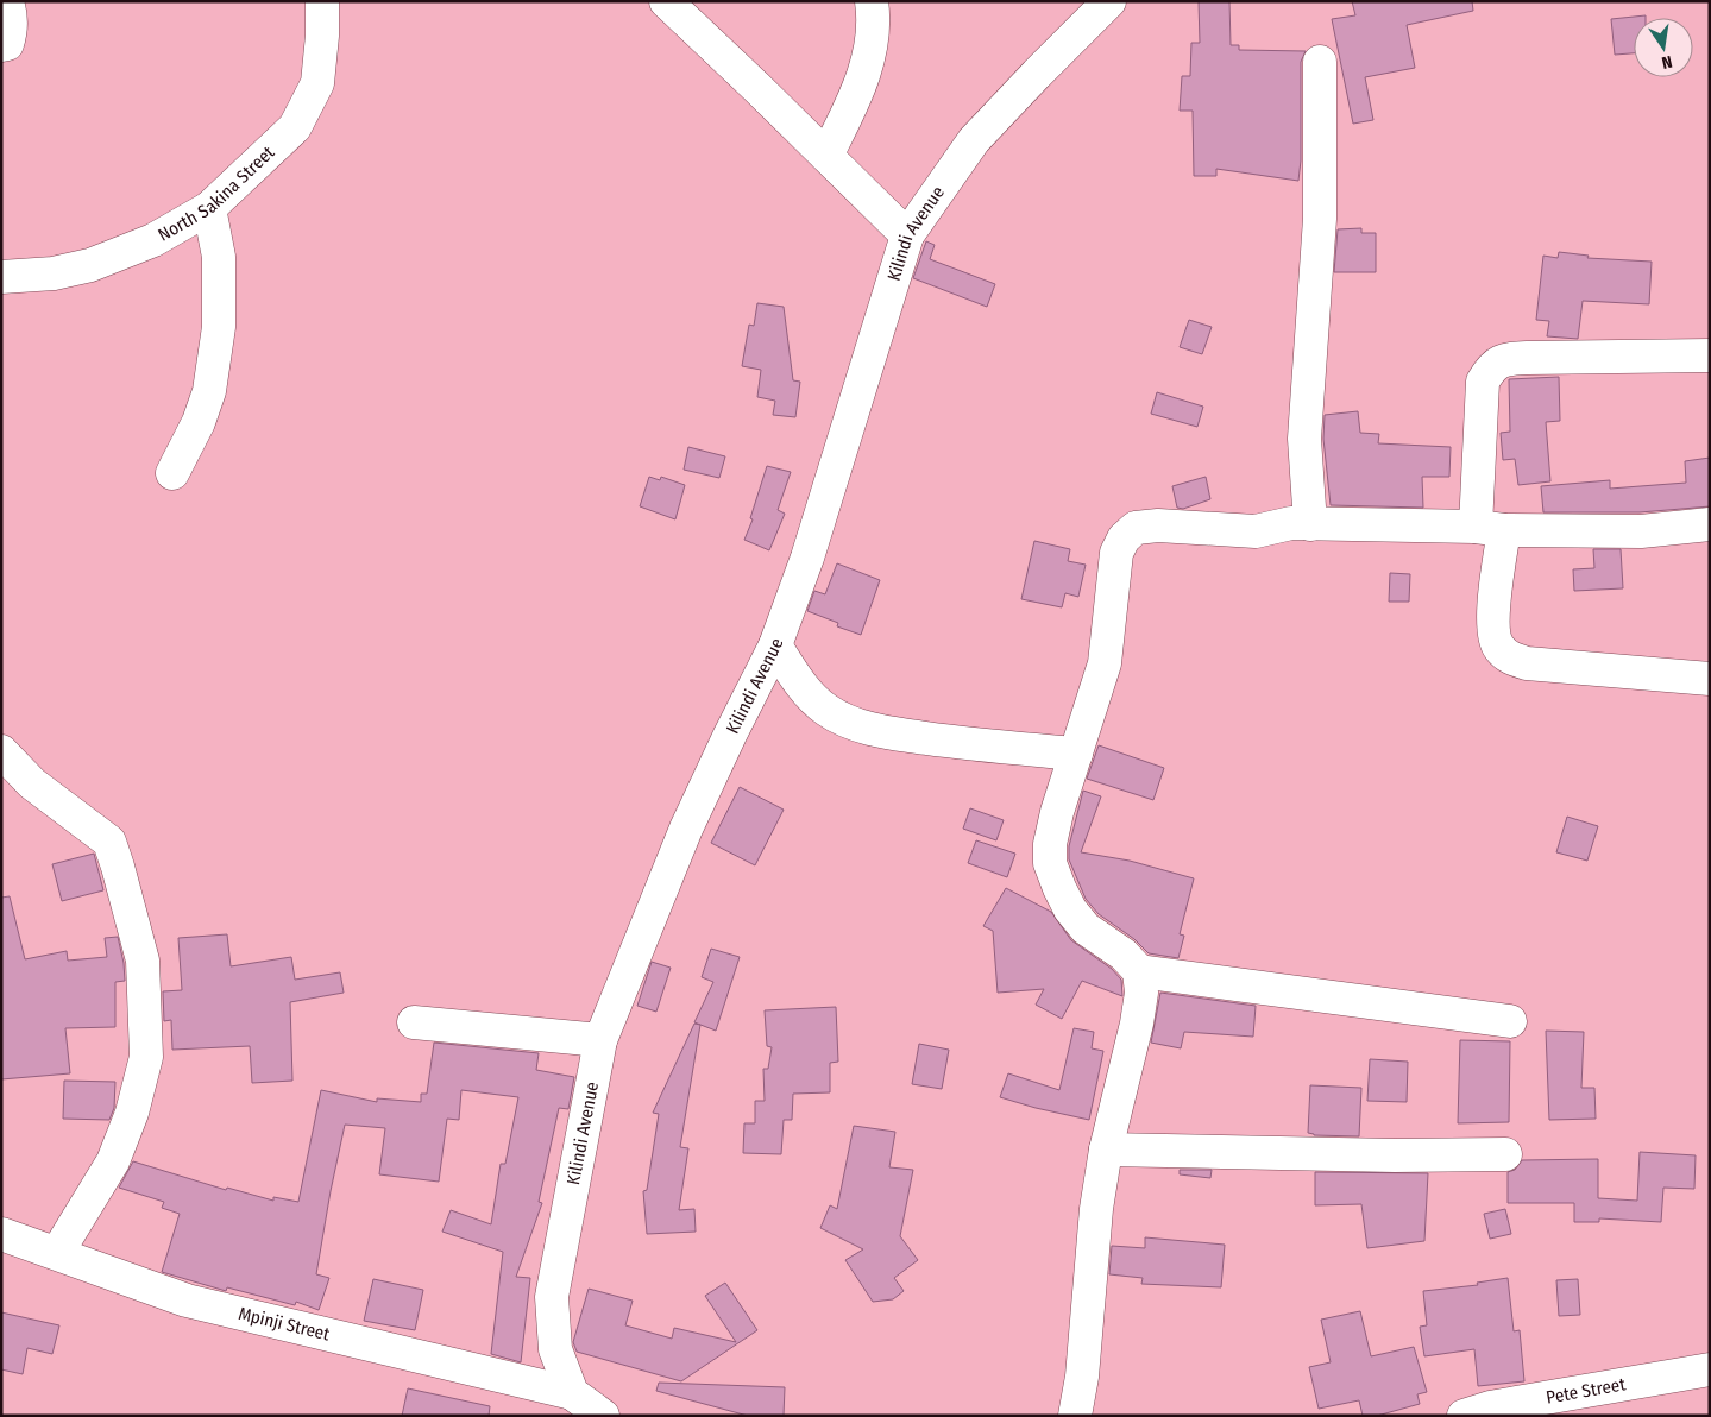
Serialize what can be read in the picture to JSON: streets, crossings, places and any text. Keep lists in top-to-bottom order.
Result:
{
  "streets": {
    "street": [
      "North Sakina Street",
      "Kilindi Avenue",
      "Mpinji Street",
      "Pete Street"
    ]
  },
  "crossings": [
    ["Kilindi Avenue", "Mpinji Street"]
  ],
  "north": "bottom"
}
